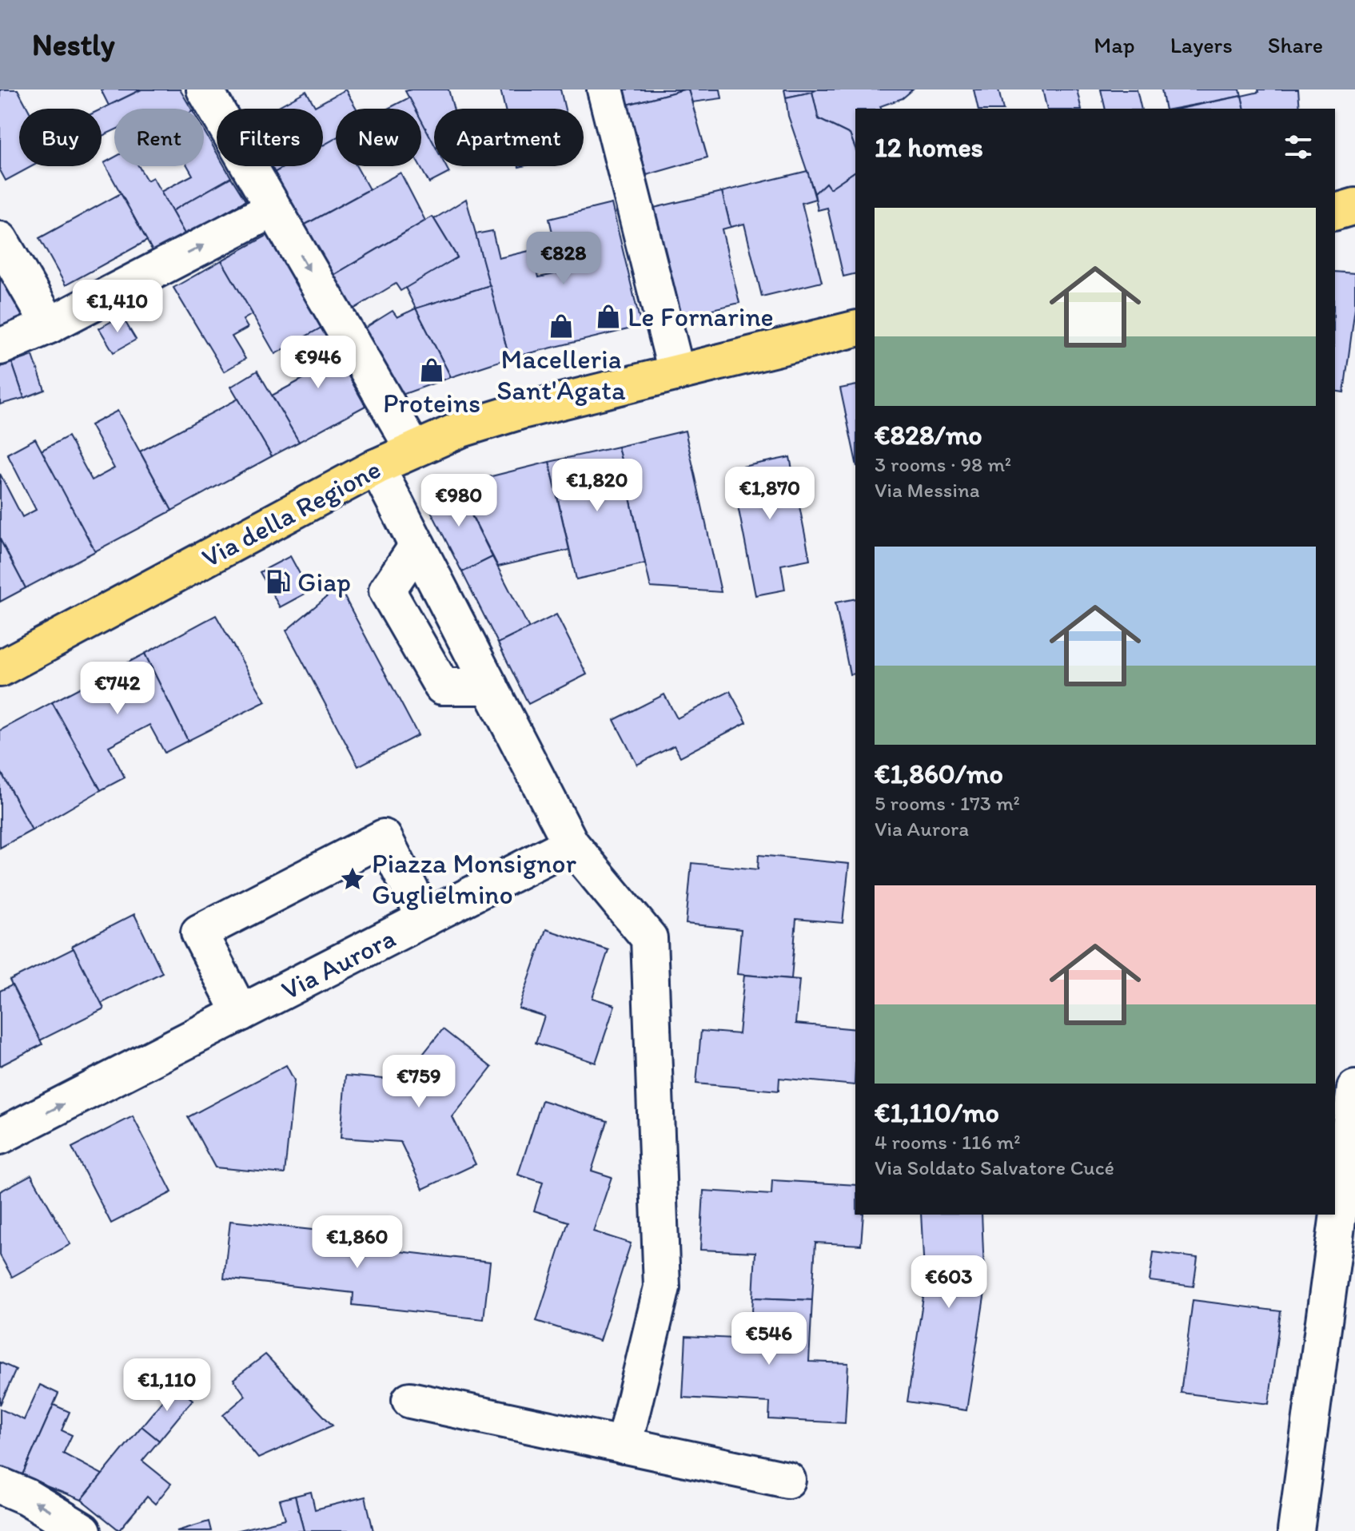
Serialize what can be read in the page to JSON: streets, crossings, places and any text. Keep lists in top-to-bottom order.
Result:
{
  "streets": {
    "main road": ["Via della Regione"],
    "street": ["Via Aurora"]
  },
  "one_way": ["Via Aurora"],
  "places": {
    "shop": ["Le Fornarine", "Macelleria Sant'Agata", "Proteins"],
    "fuel station": ["Giap"],
    "place": ["Piazza Monsignor Guglielmino"]
  },
  "page": {
    "header": "Nestly",
    "nav": ["Map", "Layers", "Share"],
    "chip": [
      "Buy",
      "Rent",
      "Filters",
      "New",
      "Apartment"
    ],
    "heading": "12 homes",
    "list": [
      {
        "name": "€828/mo",
        "note": "3 rooms · 98 m² · Via Messina"
      },
      {
        "name": "€1,860/mo",
        "note": "5 rooms · 173 m² · Via Aurora"
      },
      {
        "name": "€1,110/mo",
        "note": "4 rooms · 116 m² · Via Soldato Salvatore Cucé"
      }
    ],
    "price": [
      "€828",
      "€1,410",
      "€946",
      "€1,820",
      "€1,870",
      "€980",
      "€742",
      "€759",
      "€1,860",
      "€603",
      "€546",
      "€1,110"
    ]
  }
}
